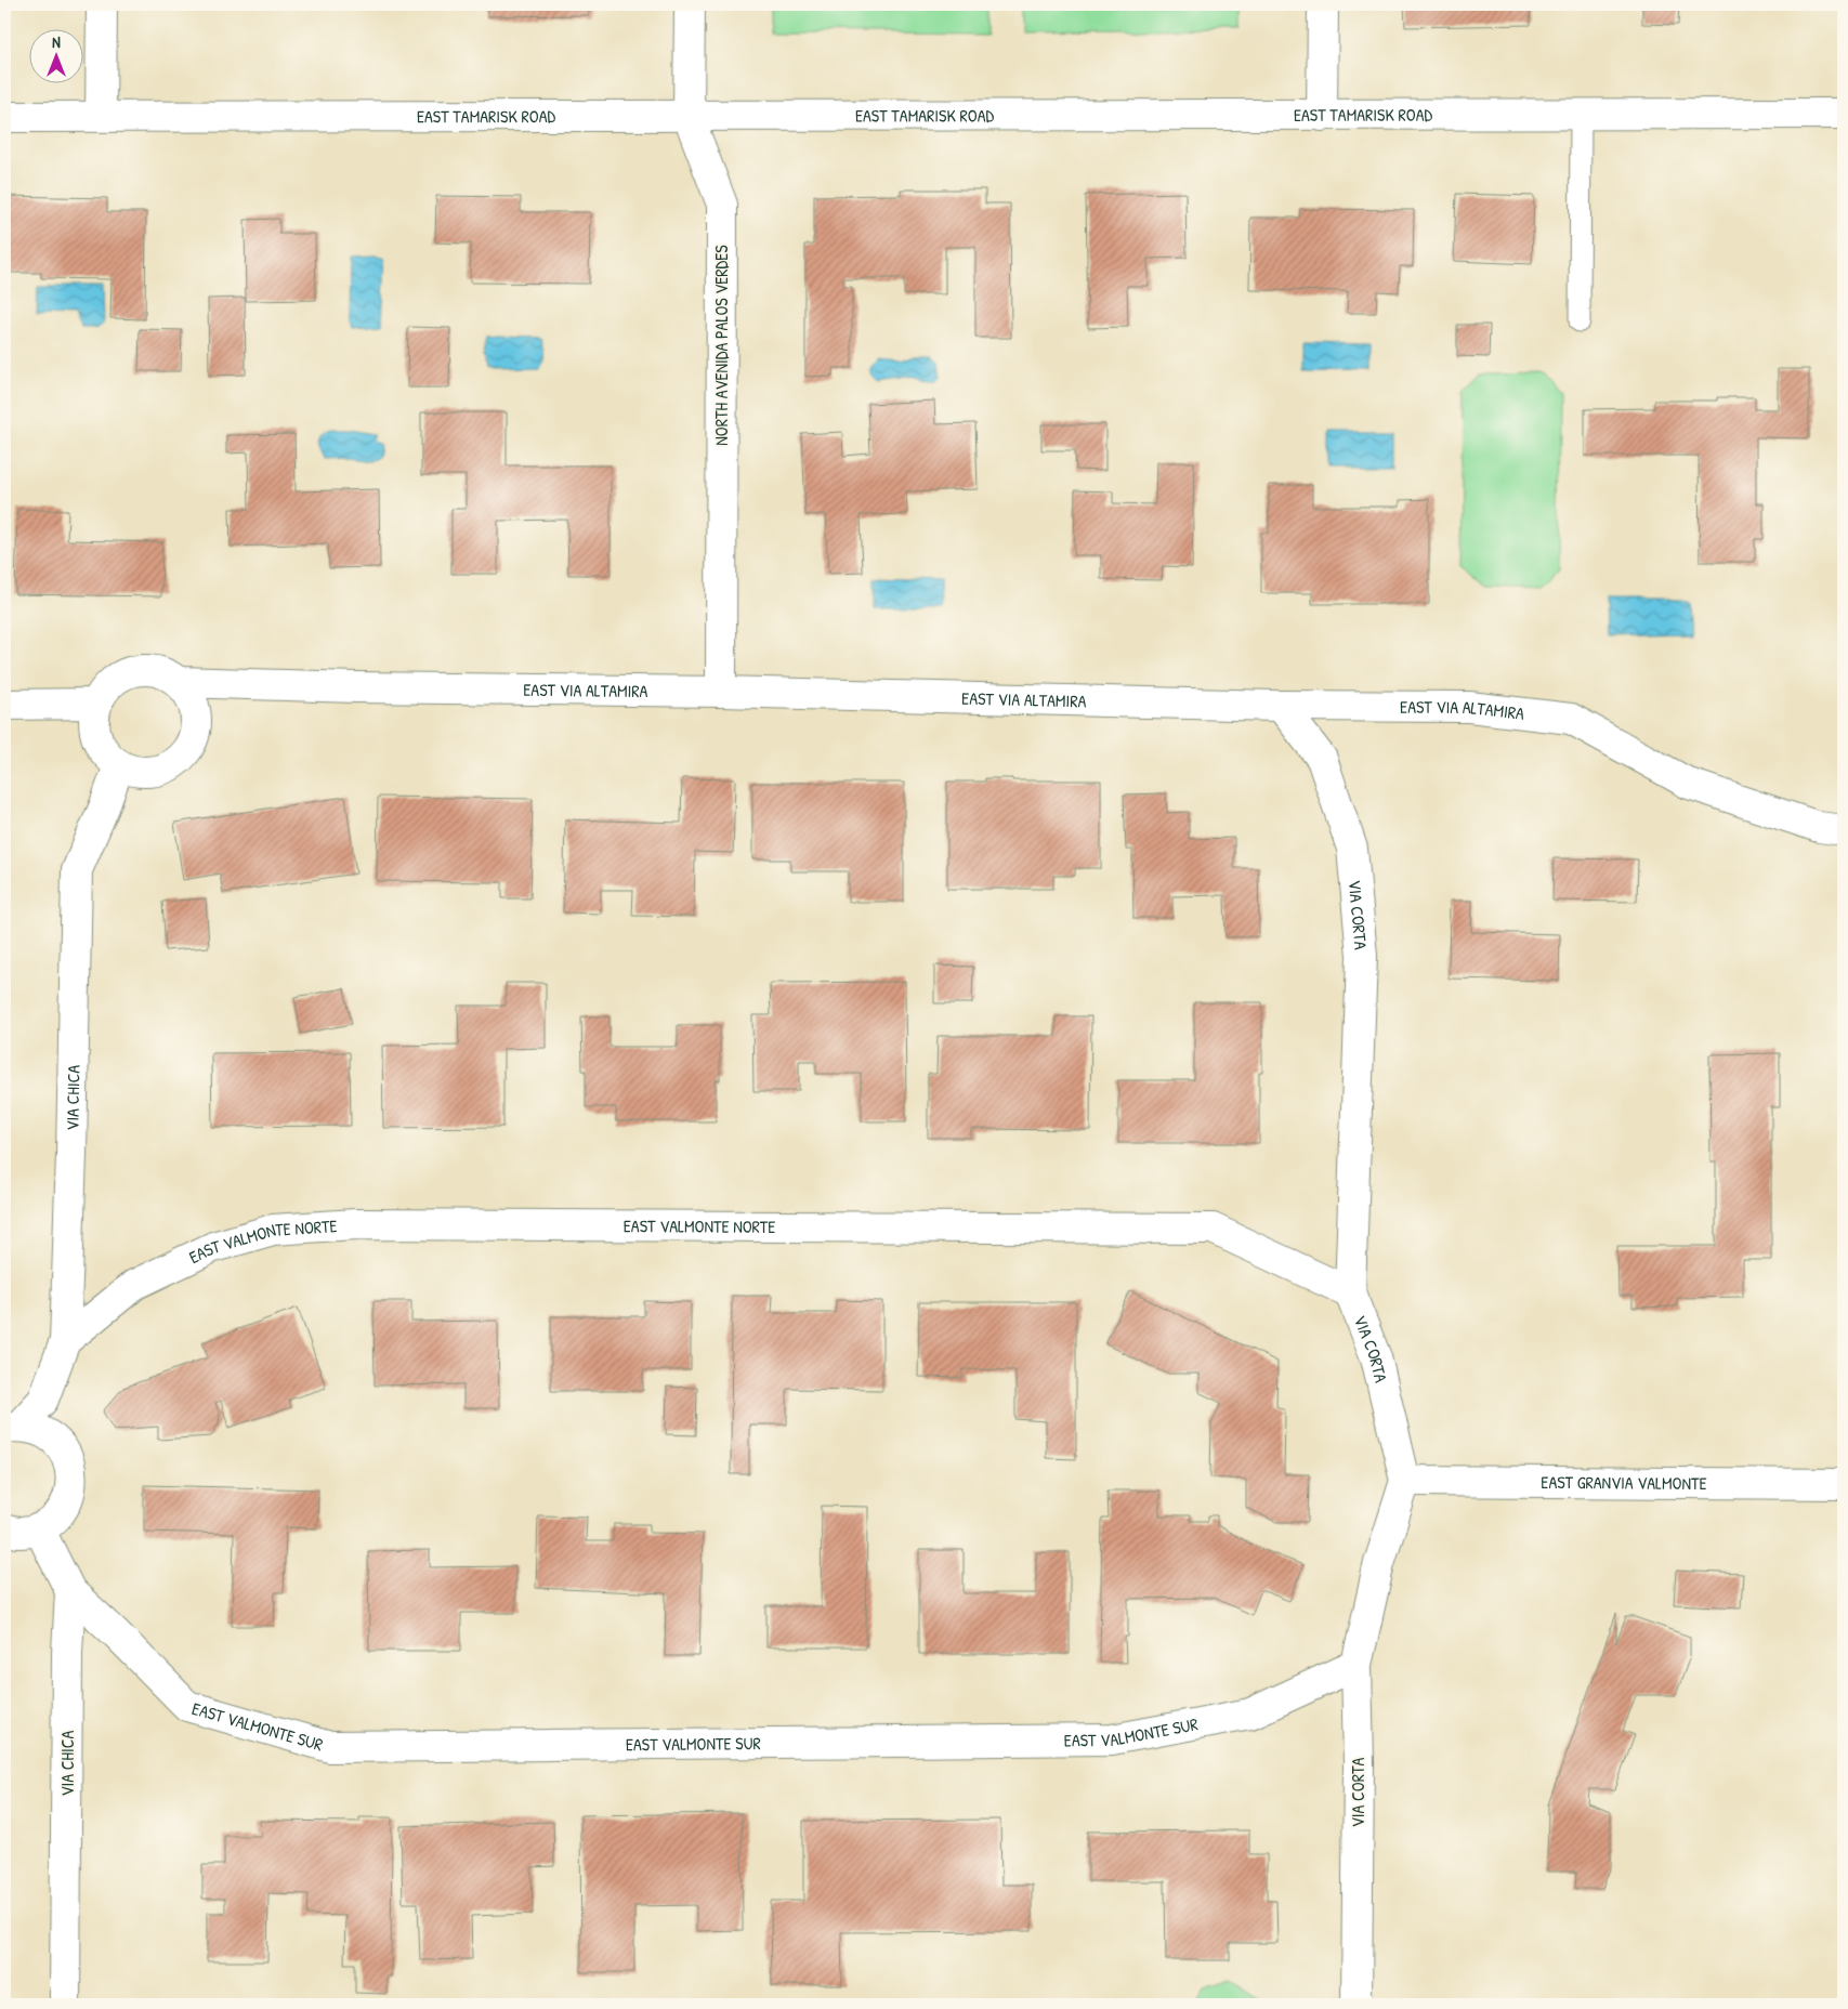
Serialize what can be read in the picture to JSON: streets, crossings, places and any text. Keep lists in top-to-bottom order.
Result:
{
  "streets": {
    "street": [
      "EAST TAMARISK ROAD",
      "NORTH AVENIDA PALOS VERDES",
      "EAST VIA ALTAMIRA",
      "VIA CORTA",
      "VIA CHICA",
      "EAST VALMONTE NORTE",
      "EAST GRANVIA VALMONTE",
      "EAST VALMONTE SUR"
    ]
  },
  "crossings": [
    ["EAST TAMARISK ROAD", "NORTH AVENIDA PALOS VERDES"],
    ["NORTH AVENIDA PALOS VERDES", "EAST VIA ALTAMIRA"],
    ["EAST VIA ALTAMIRA", "VIA CORTA"],
    ["EAST VIA ALTAMIRA", "VIA CHICA"],
    ["VIA CORTA", "EAST VALMONTE NORTE"],
    ["VIA CORTA", "EAST GRANVIA VALMONTE"],
    ["VIA CORTA", "EAST VALMONTE SUR"],
    ["VIA CHICA", "EAST VALMONTE NORTE"],
    ["VIA CHICA", "EAST VALMONTE SUR"]
  ],
  "north": "top"
}
